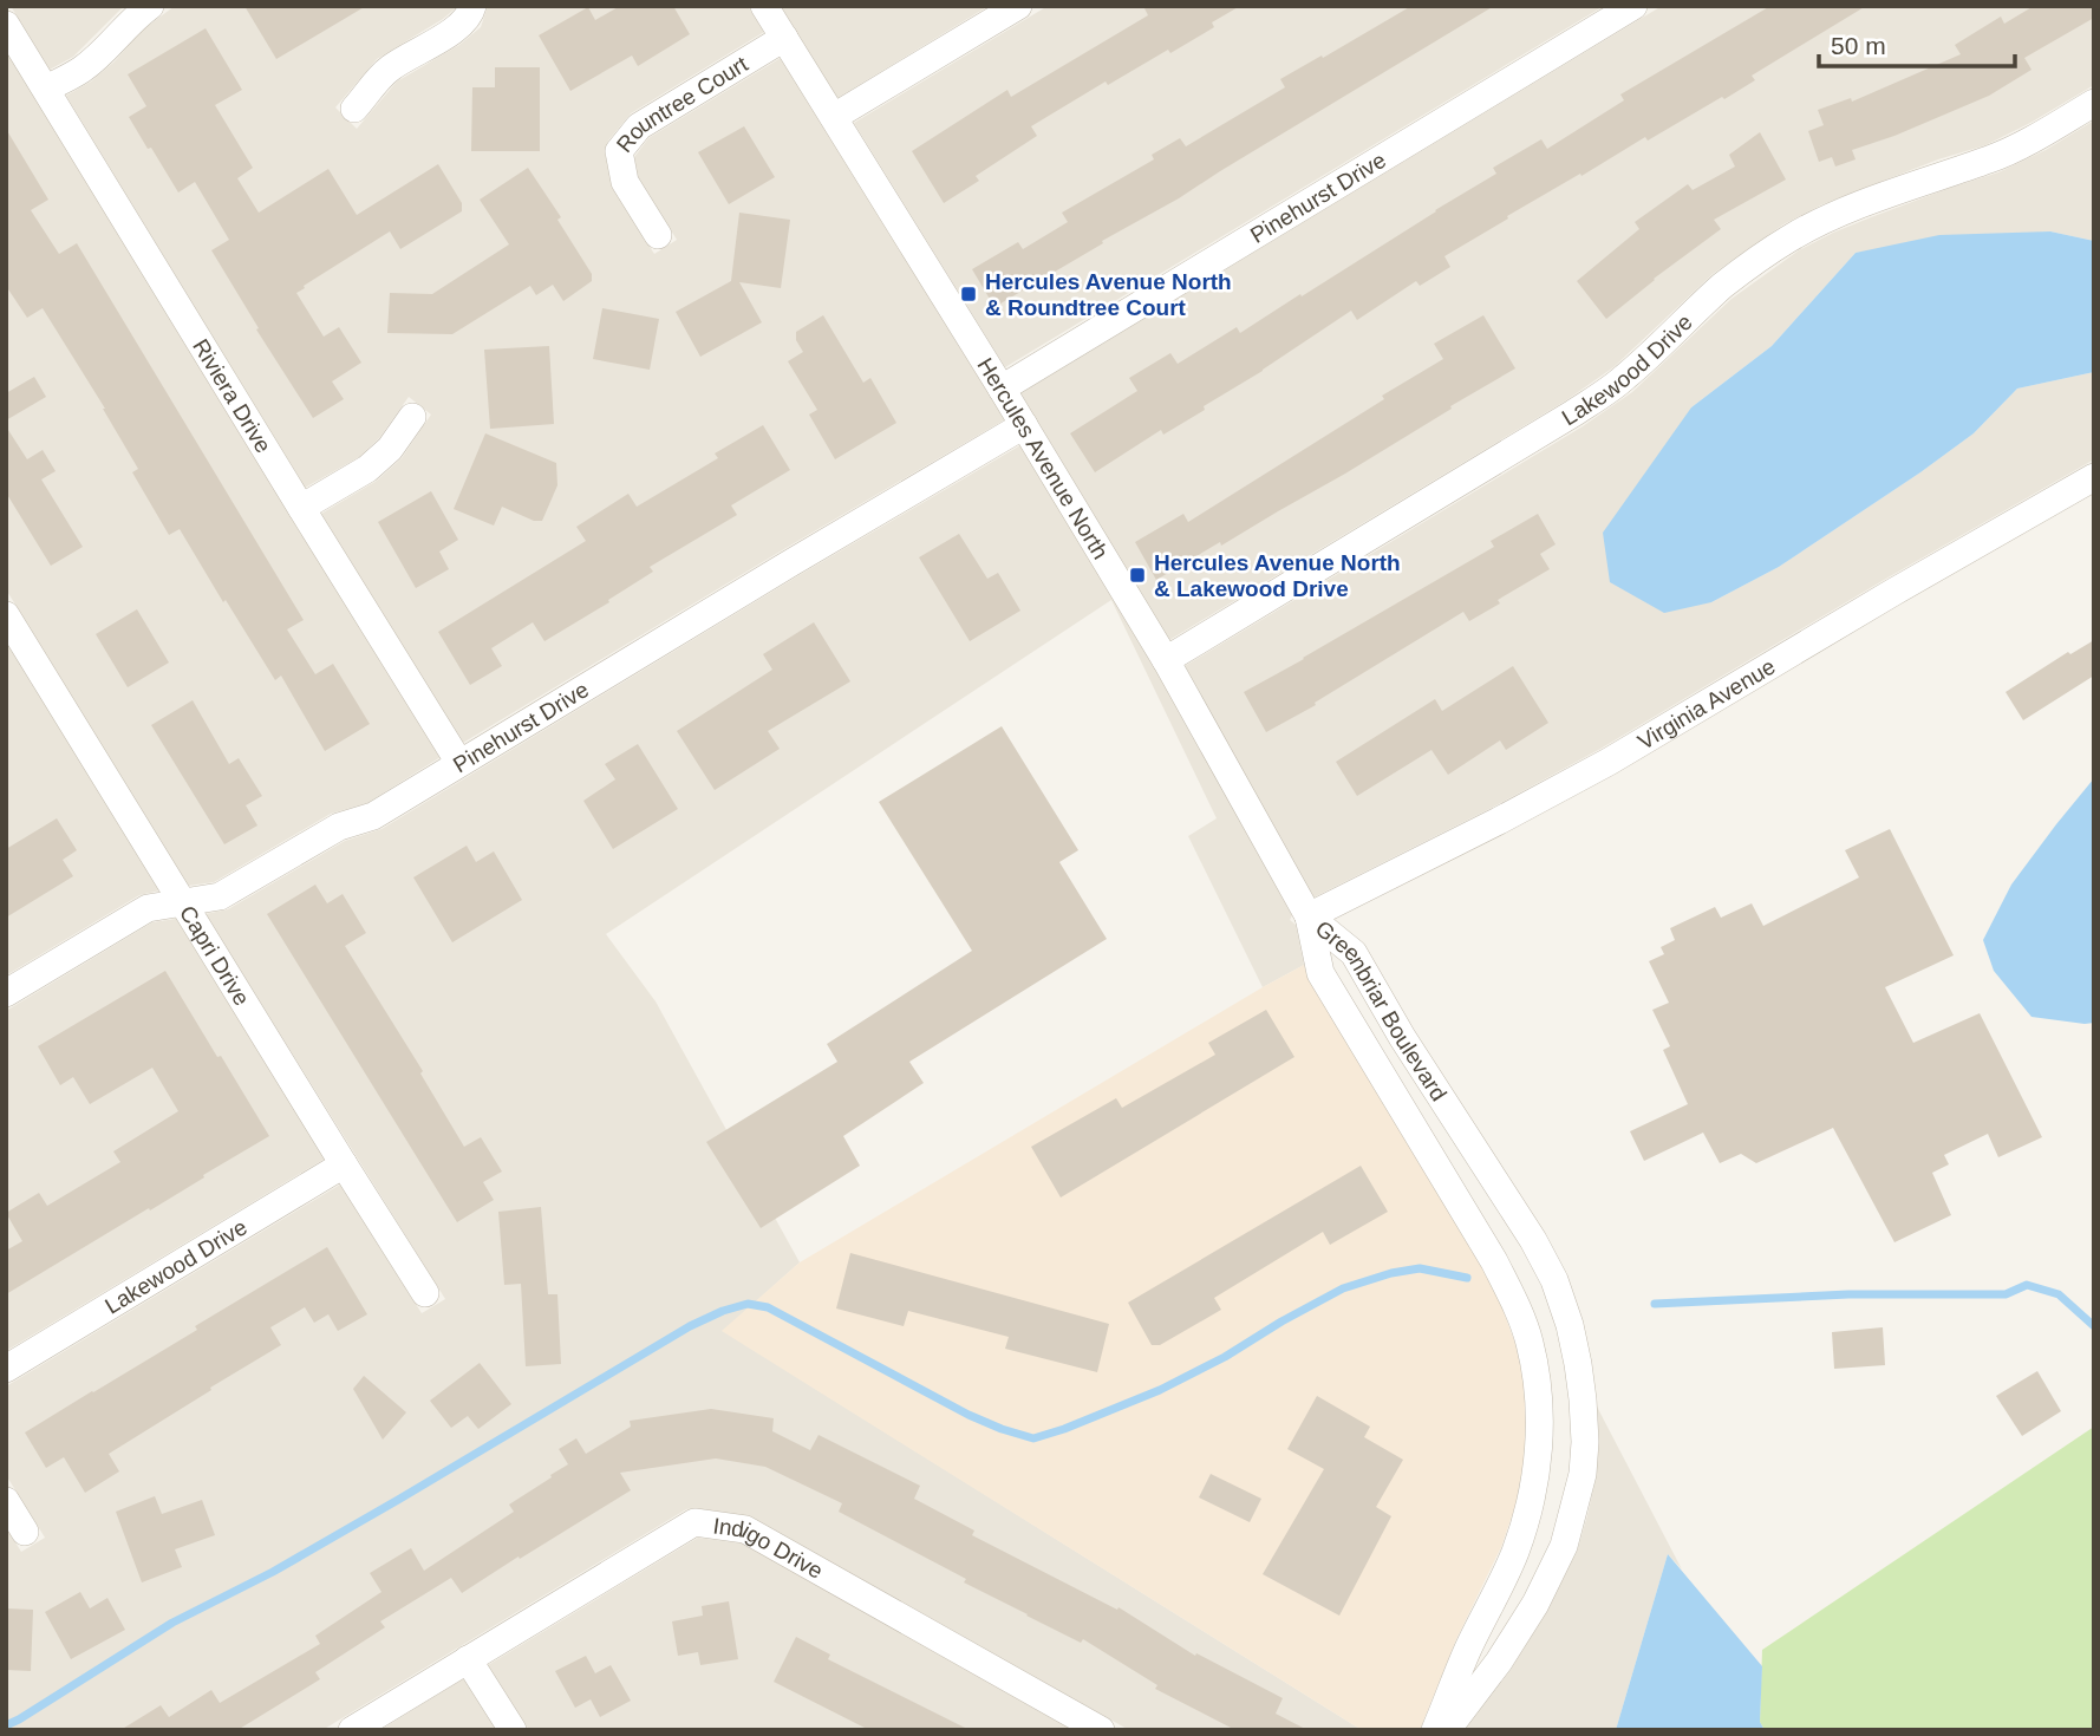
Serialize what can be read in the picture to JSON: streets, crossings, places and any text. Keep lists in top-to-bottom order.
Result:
{
  "streets": {
    "street": [
      "Rountree Court",
      "Pinehurst Drive",
      "Lakewood Drive",
      "Riviera Drive",
      "Hercules Avenue North",
      "Virginia Avenue",
      "Capri Drive",
      "Greenbriar Boulevard",
      "Indigo Drive"
    ]
  },
  "crossings": [
    ["Rountree Court", "Hercules Avenue North"],
    ["Pinehurst Drive", "Riviera Drive"],
    ["Pinehurst Drive", "Hercules Avenue North"],
    ["Pinehurst Drive", "Capri Drive"],
    ["Lakewood Drive", "Hercules Avenue North"],
    ["Lakewood Drive", "Capri Drive"],
    ["Hercules Avenue North", "Virginia Avenue"],
    ["Hercules Avenue North", "Greenbriar Boulevard"],
    ["Virginia Avenue", "Greenbriar Boulevard"]
  ],
  "places": {
    "transit": ["Hercules Avenue North & Roundtree Court", "Hercules Avenue North & Lakewood Drive"]
  },
  "scale_bar": "50 m"
}
